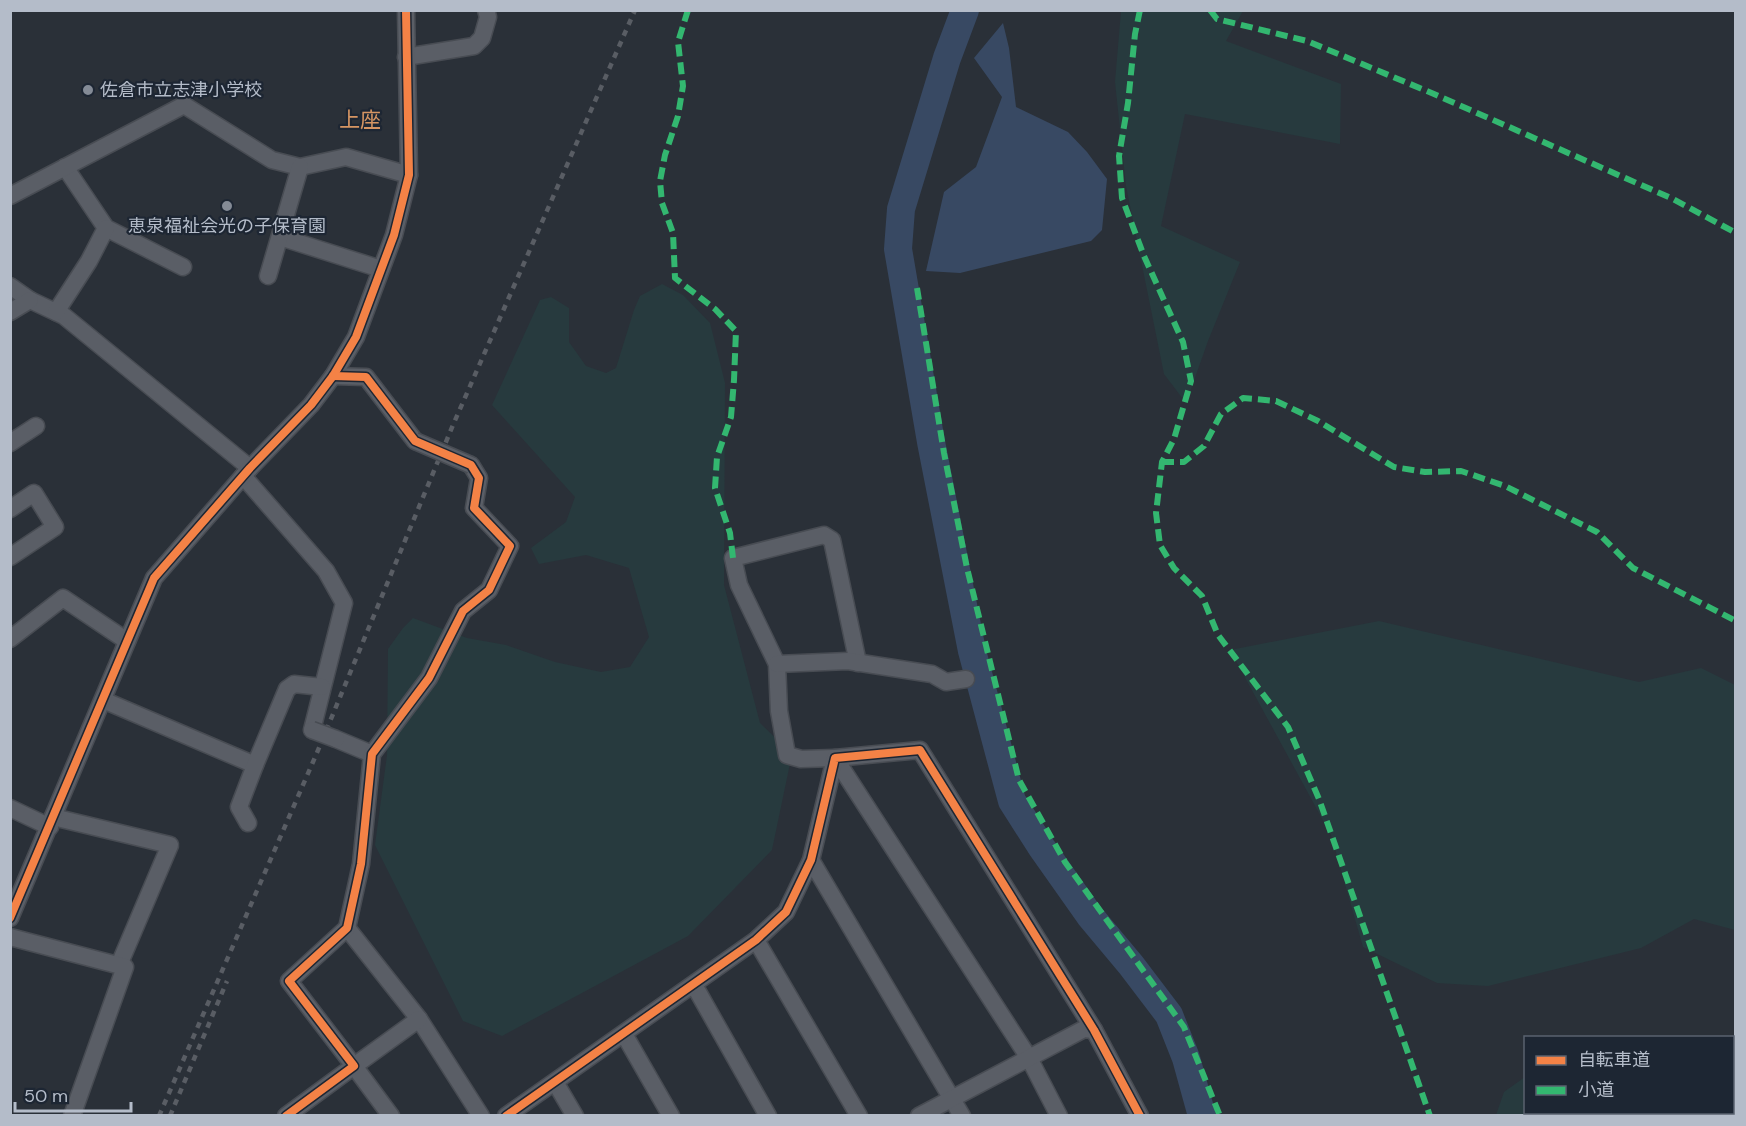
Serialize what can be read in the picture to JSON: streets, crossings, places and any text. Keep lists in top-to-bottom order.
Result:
{
  "districts": ["上座"],
  "places": ["佐倉市立志津小学校", "恵泉福祉会光の子保育園"],
  "legend": ["自転車道", "小道"],
  "scale_bar": "50 m"
}
